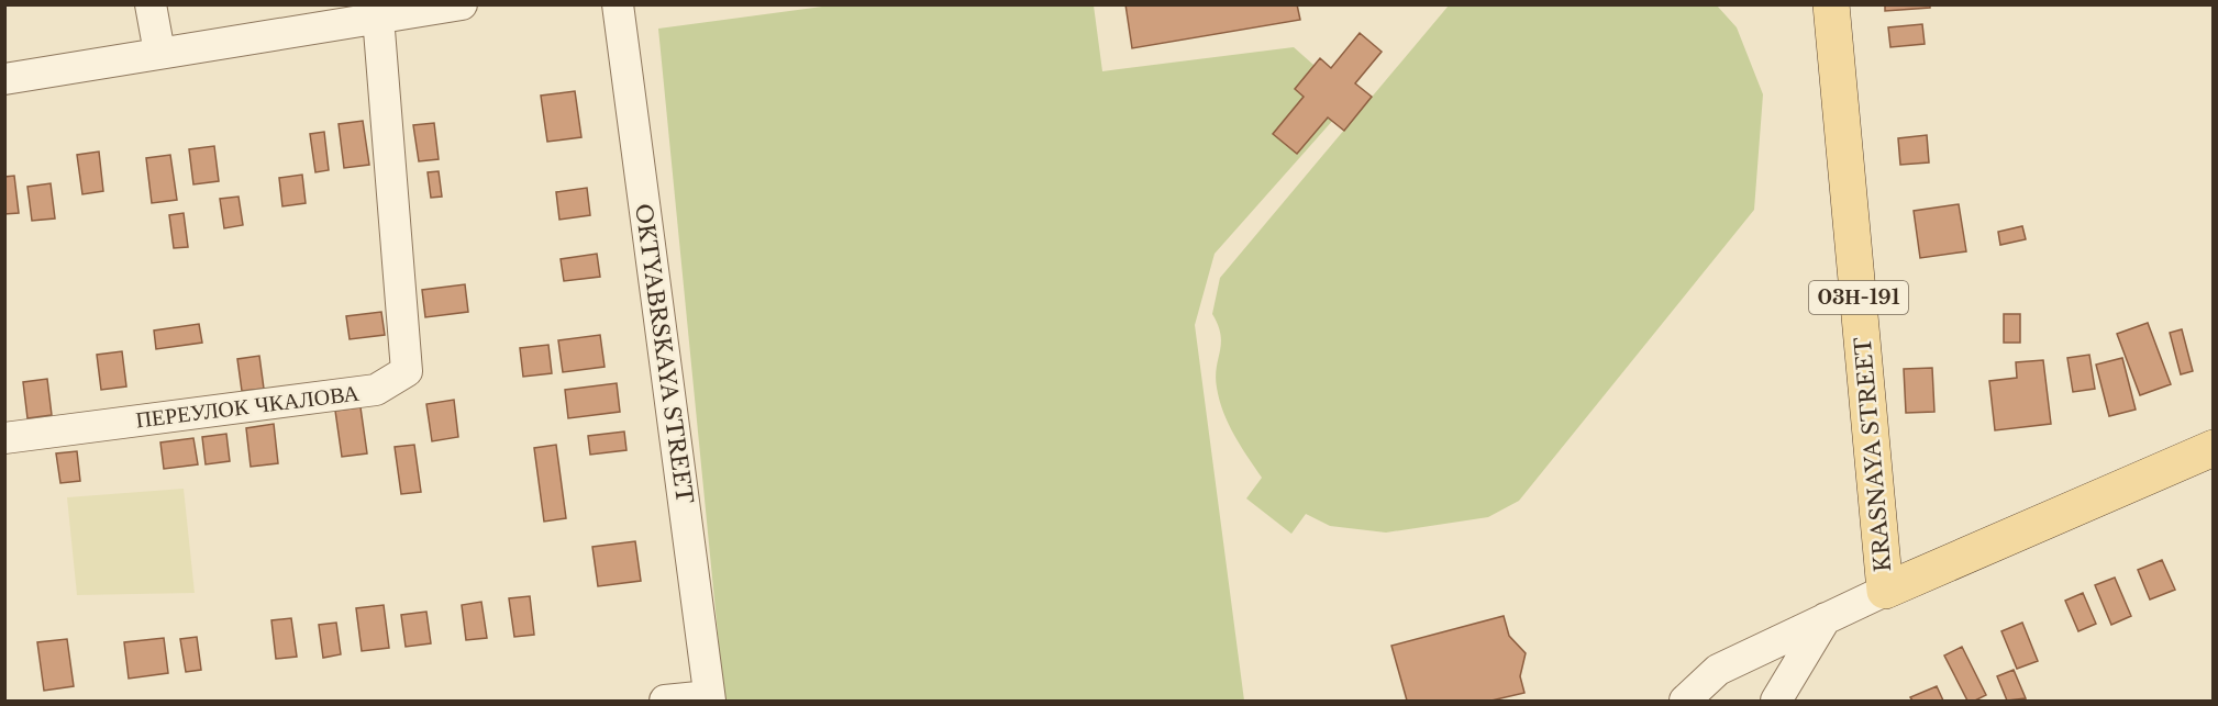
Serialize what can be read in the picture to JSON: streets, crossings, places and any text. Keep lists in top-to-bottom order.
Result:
{
  "streets": {
    "main road": ["03Н-191", "KRASNAYA STREET"],
    "street": ["OKTYABRSKAYA STREET", "ПЕРЕУЛОК ЧКАЛОВА"]
  }
}
